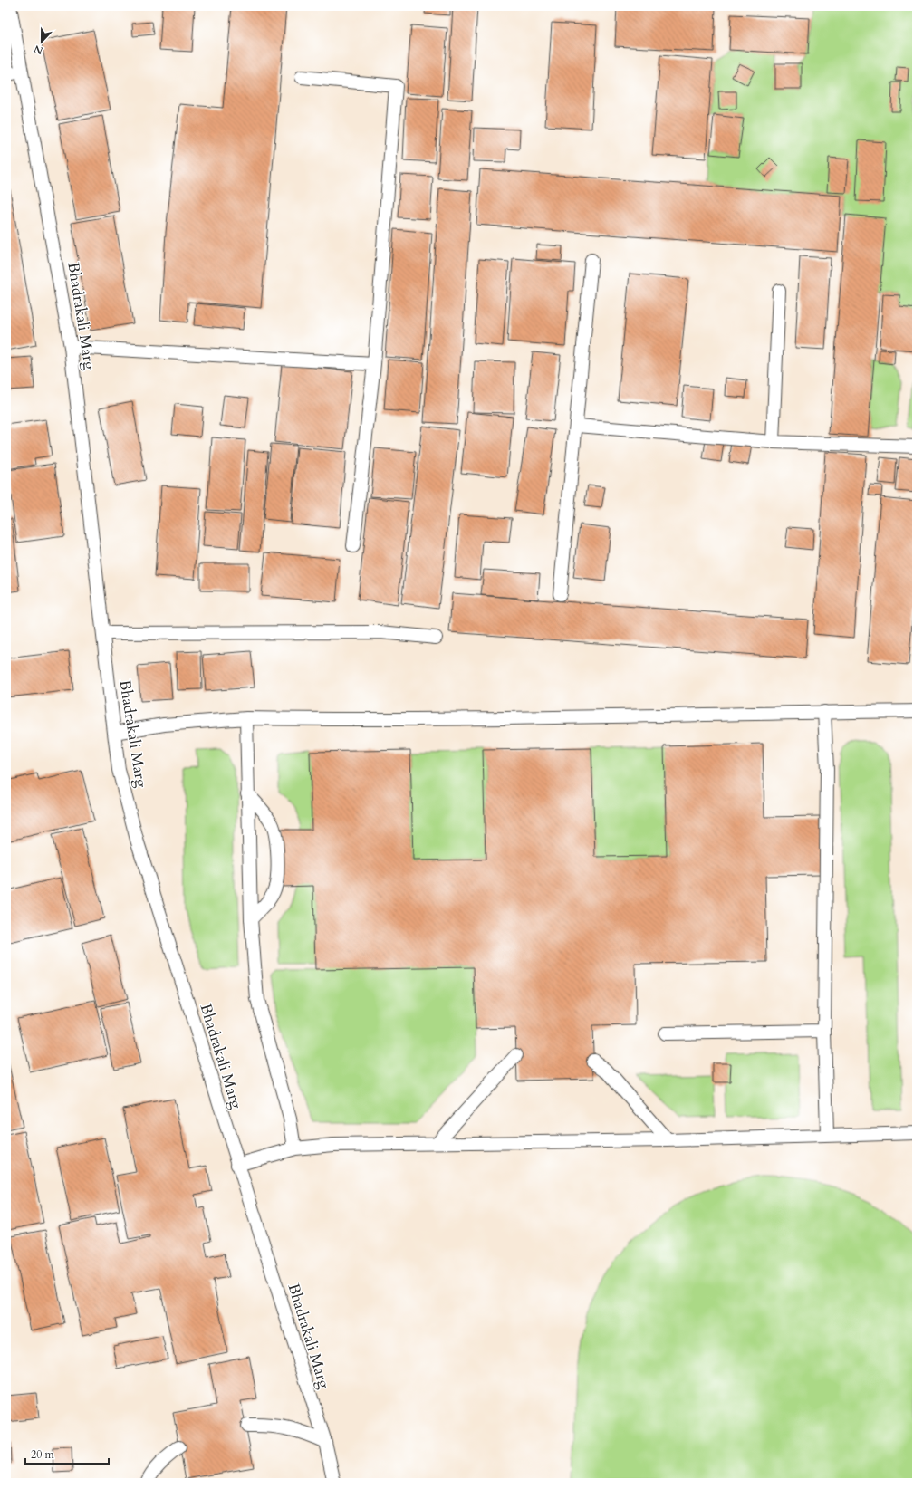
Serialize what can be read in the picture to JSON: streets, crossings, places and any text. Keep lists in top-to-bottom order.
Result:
{
  "streets": {
    "lane": ["Bhadrakali Marg"]
  },
  "scale_bar": "20 m",
  "north": "bottom"
}
